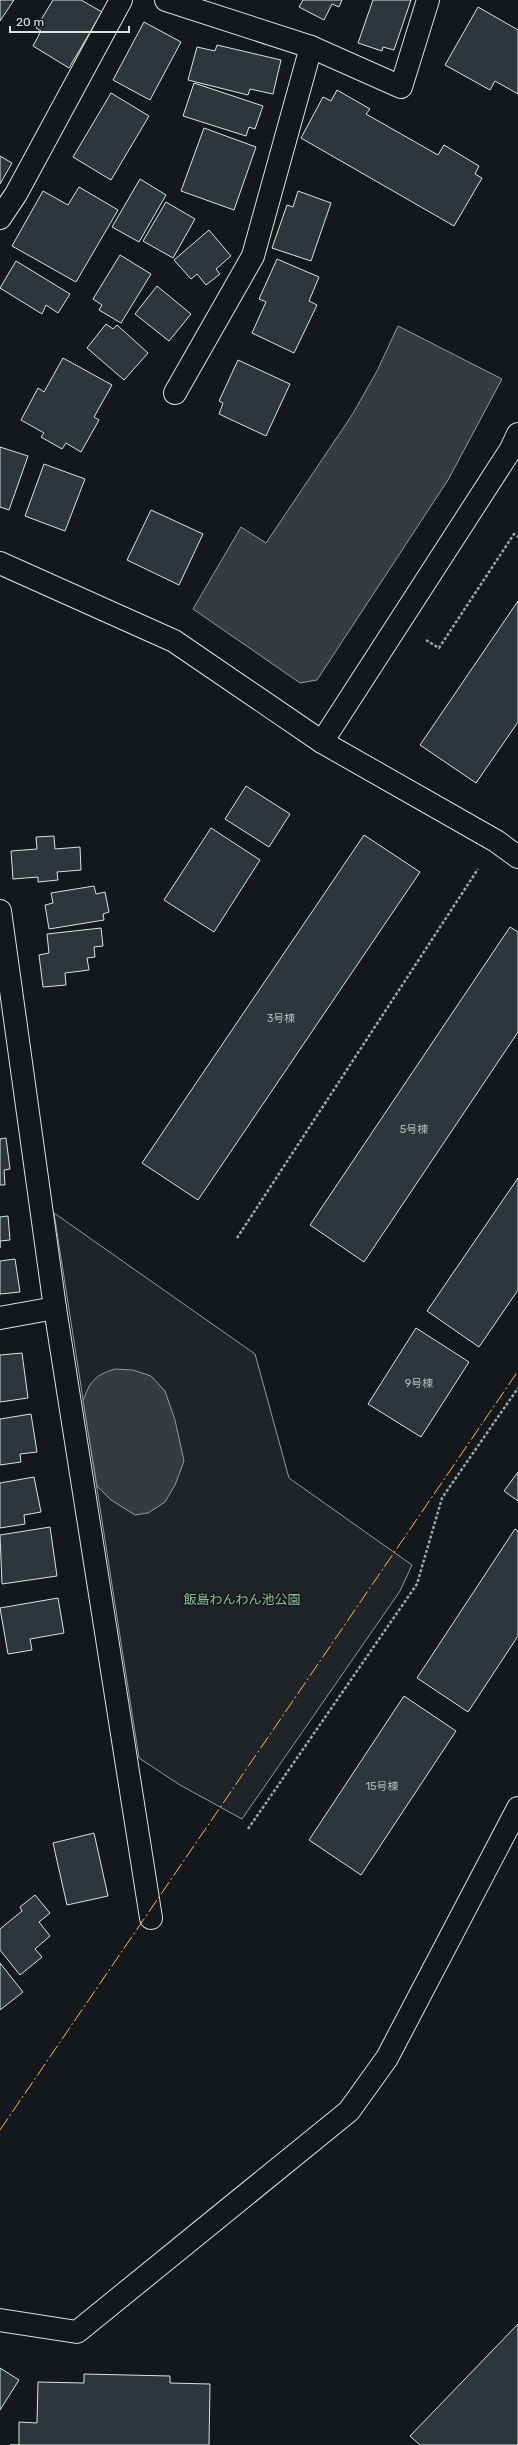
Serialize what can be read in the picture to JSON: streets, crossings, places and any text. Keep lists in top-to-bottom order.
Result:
{
  "parks": ["飯島わんわん池公園"],
  "house_numbers": [
    "3号棟",
    "5号棟",
    "9号棟",
    "15号棟"
  ],
  "scale_bar": "20 m"
}
